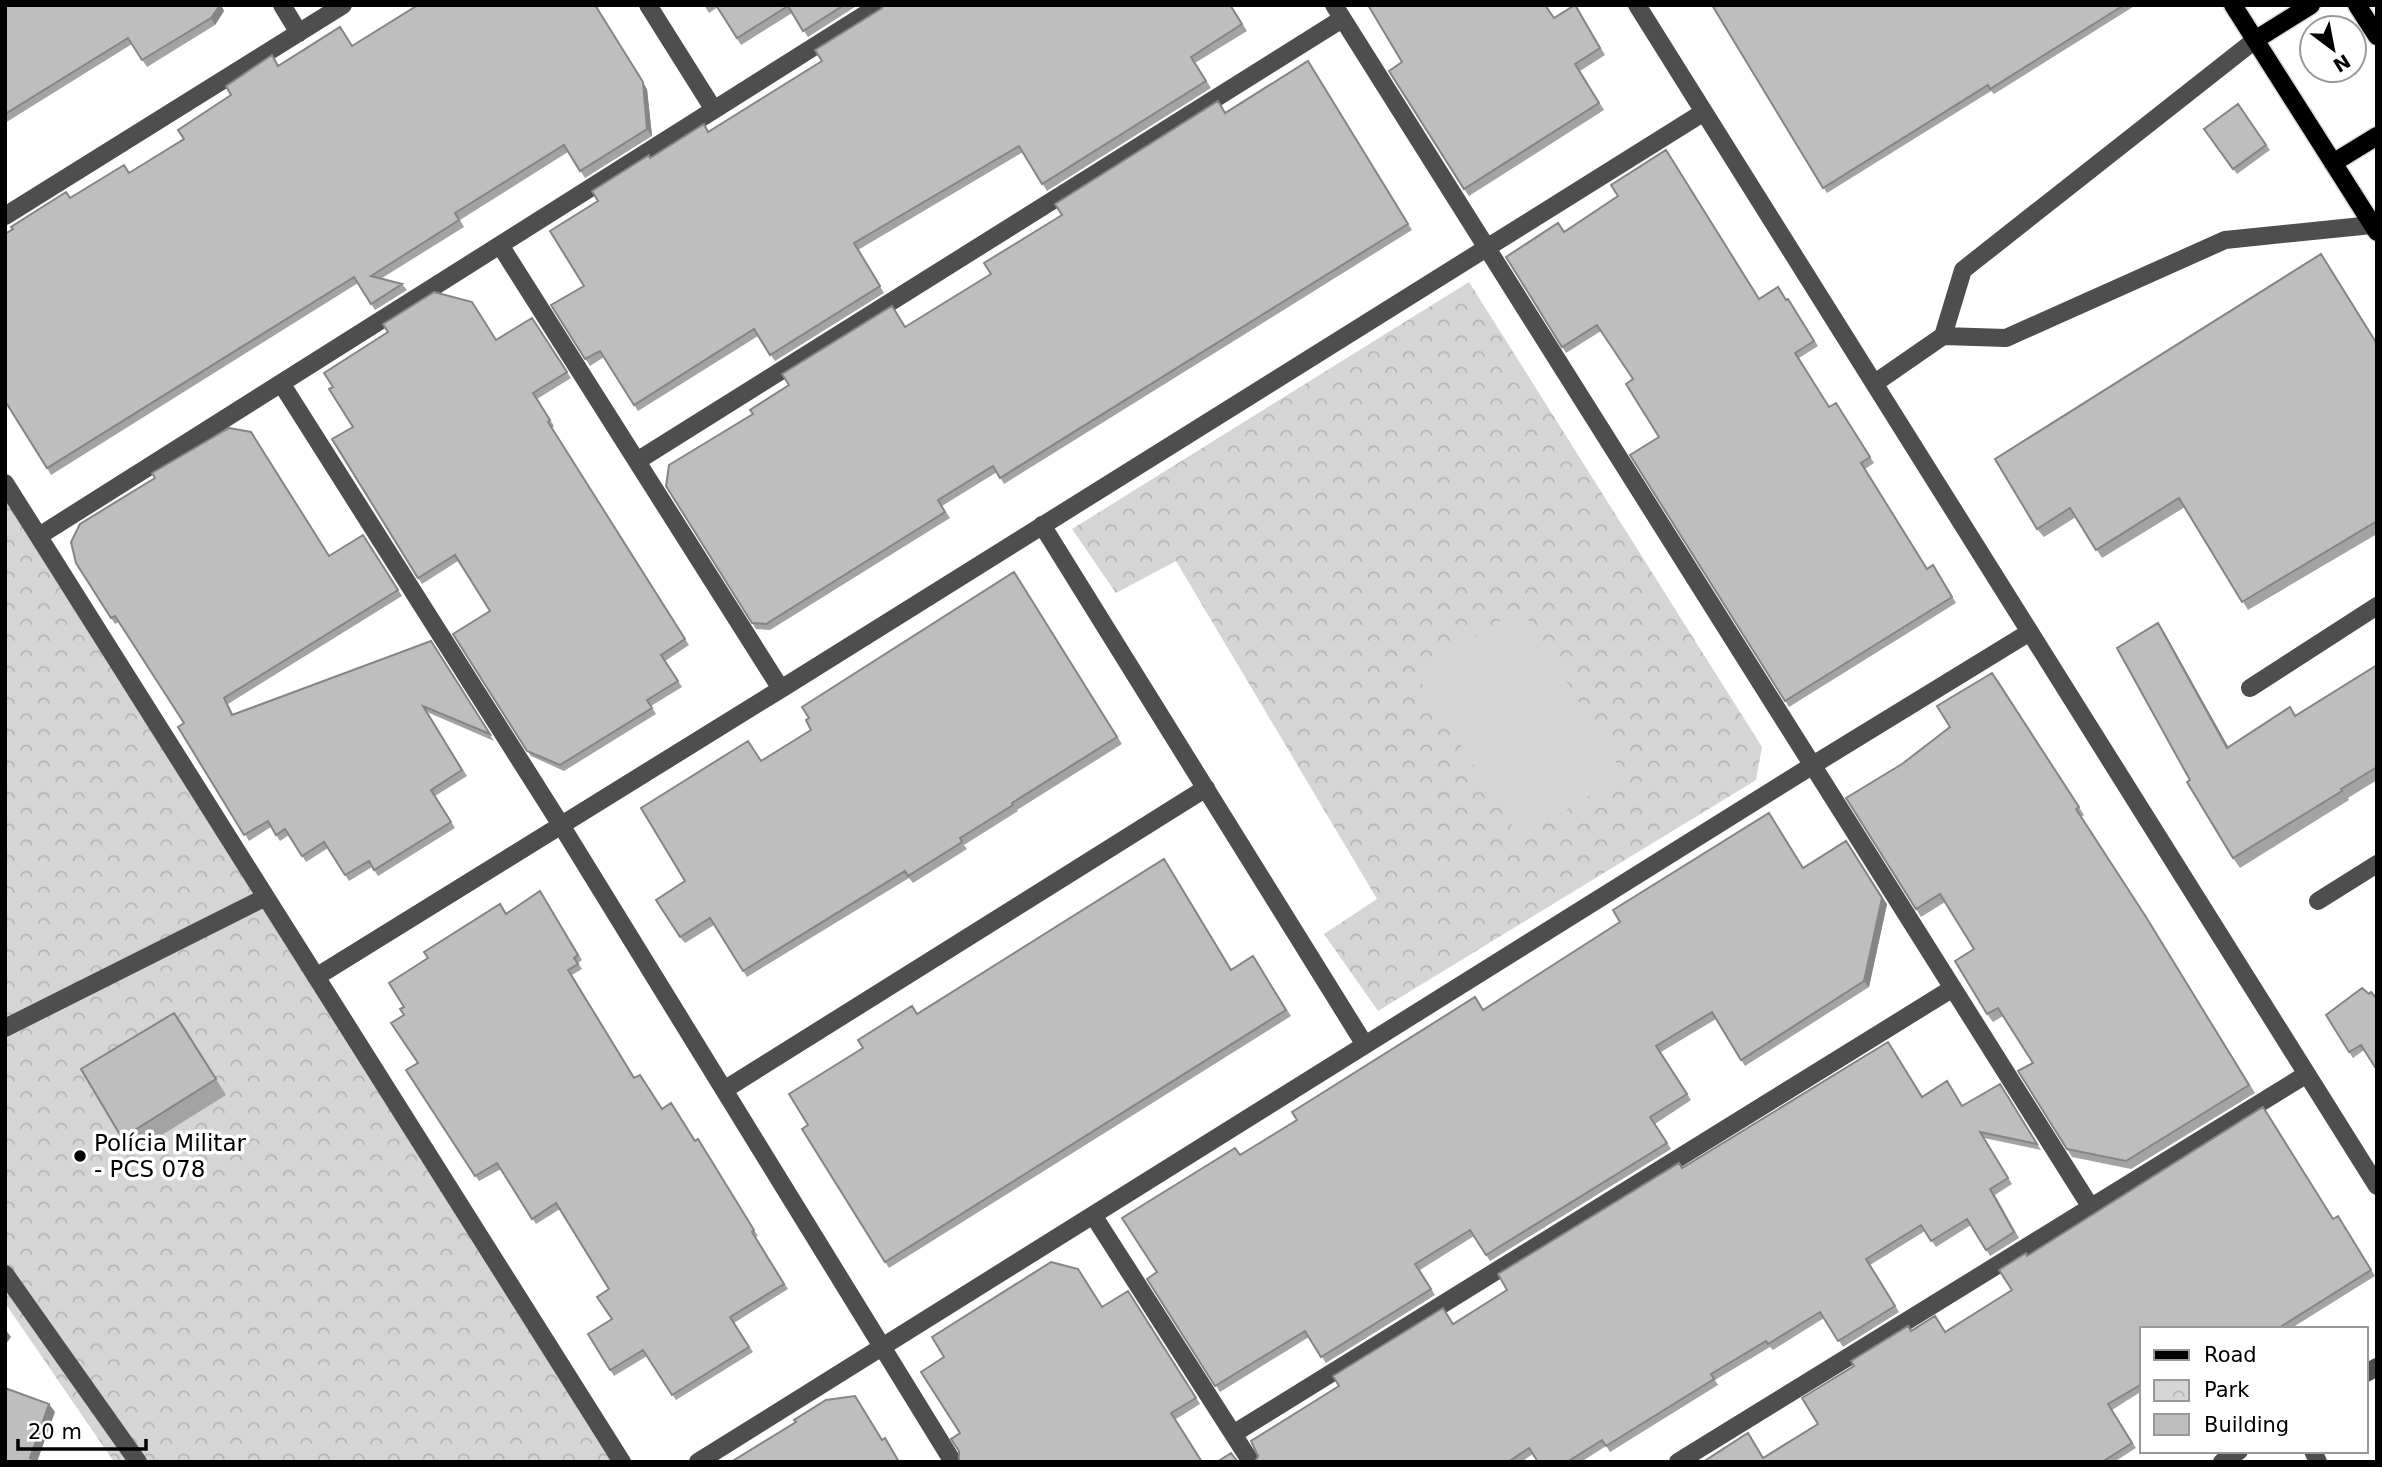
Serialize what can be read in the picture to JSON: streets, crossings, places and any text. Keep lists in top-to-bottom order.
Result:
{
  "places": ["Polícia Militar - PCS 078"],
  "legend": ["Road", "Park", "Building"],
  "scale_bar": "20 m",
  "north": "bottom right"
}
